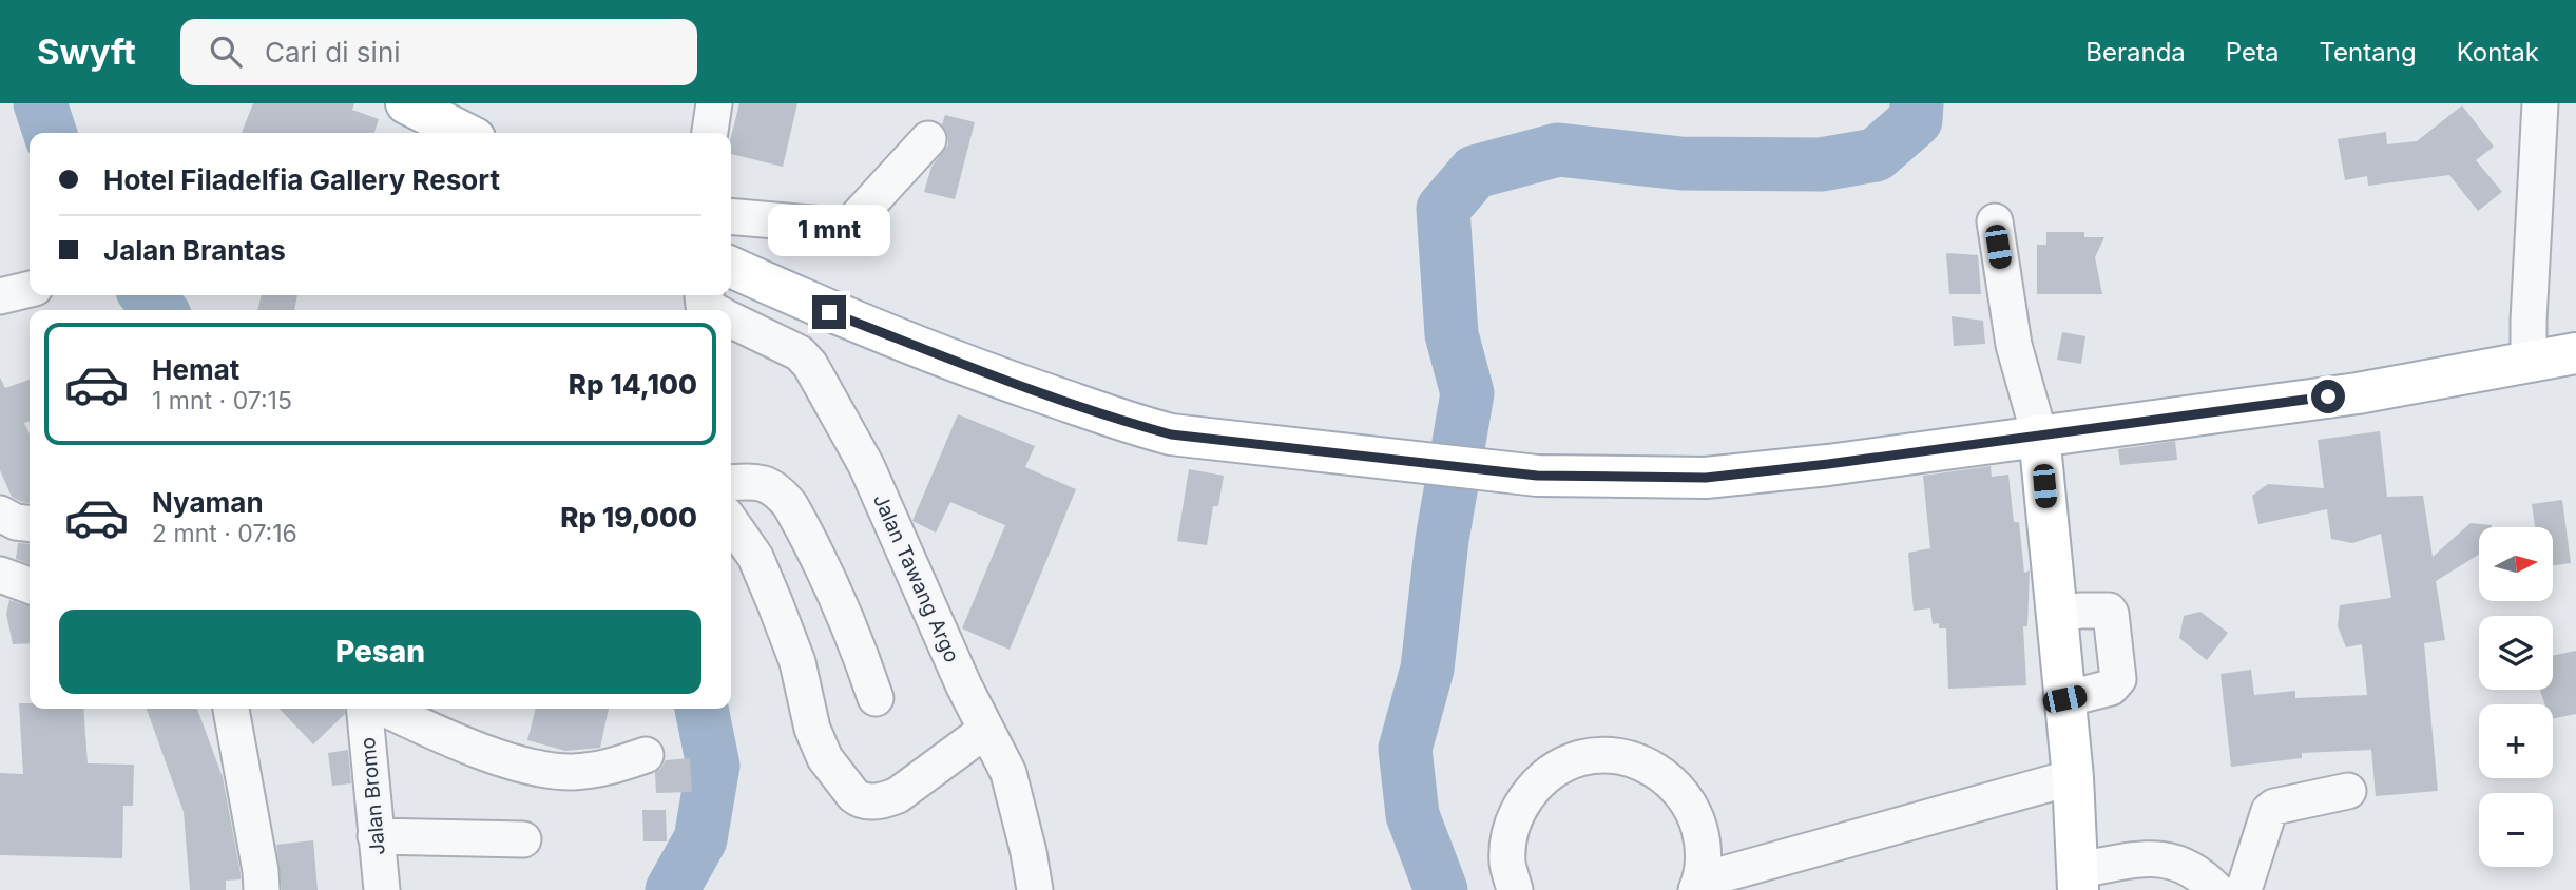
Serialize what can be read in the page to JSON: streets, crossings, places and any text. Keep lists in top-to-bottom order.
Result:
{
  "streets": {
    "street": ["Jalan Tawang Argo", "Jalan Bromo"]
  },
  "north": "right",
  "page": {
    "header": "Swyft",
    "search": "Cari di sini",
    "nav": [
      "Beranda",
      "Peta",
      "Tentang",
      "Kontak"
    ],
    "banner": ["Hotel Filadelfia Gallery Resort", "Jalan Brantas"],
    "bubble": "1 mnt",
    "list": [
      {
        "name": "Hemat",
        "note": "1 mnt · 07:15",
        "value": "Rp 14,100"
      },
      {
        "name": "Nyaman",
        "note": "2 mnt · 07:16",
        "value": "Rp 19,000"
      }
    ],
    "map_buttons": ["+", "−"],
    "buttons": "Pesan"
  }
}
